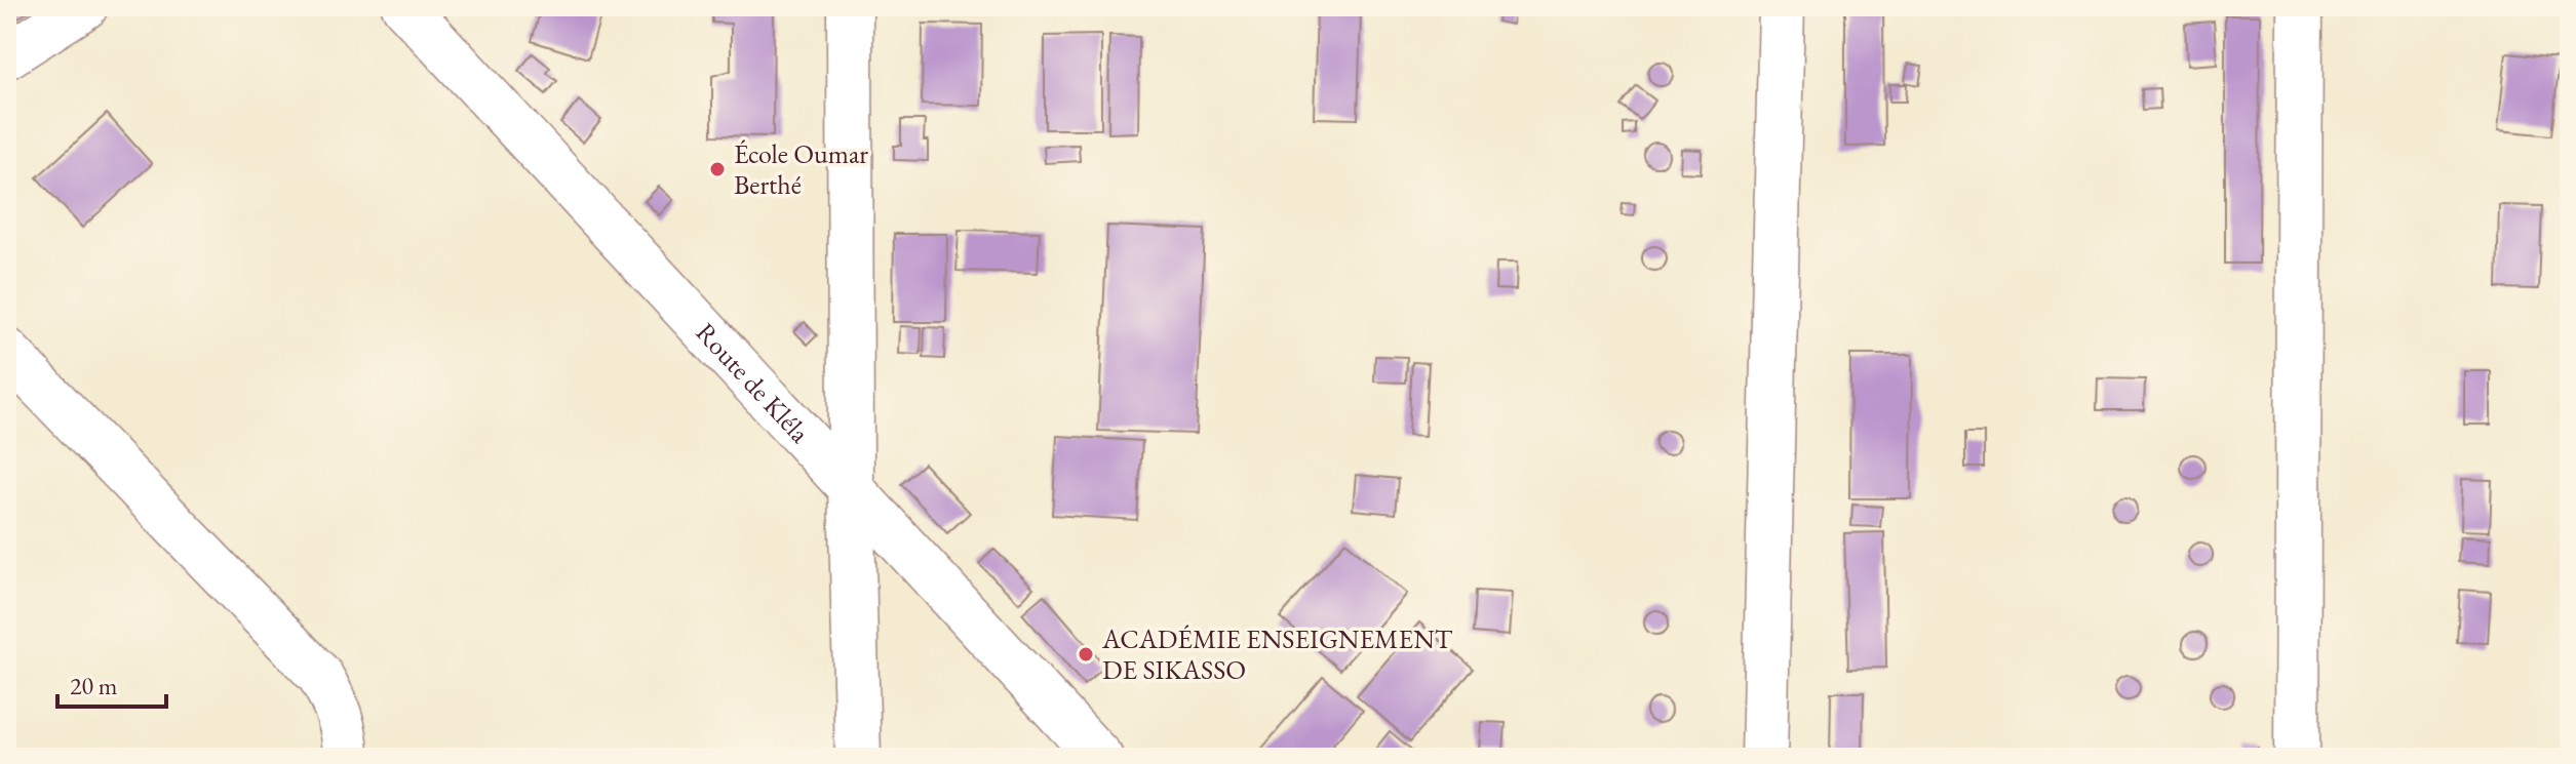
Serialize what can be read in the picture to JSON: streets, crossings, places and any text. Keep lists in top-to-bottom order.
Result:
{
  "streets": {
    "street": ["Route de Kléla"]
  },
  "places": ["École Oumar Berthé", "ACADÉMIE ENSEIGNEMENT DE SIKASSO"],
  "scale_bar": "20 m"
}
